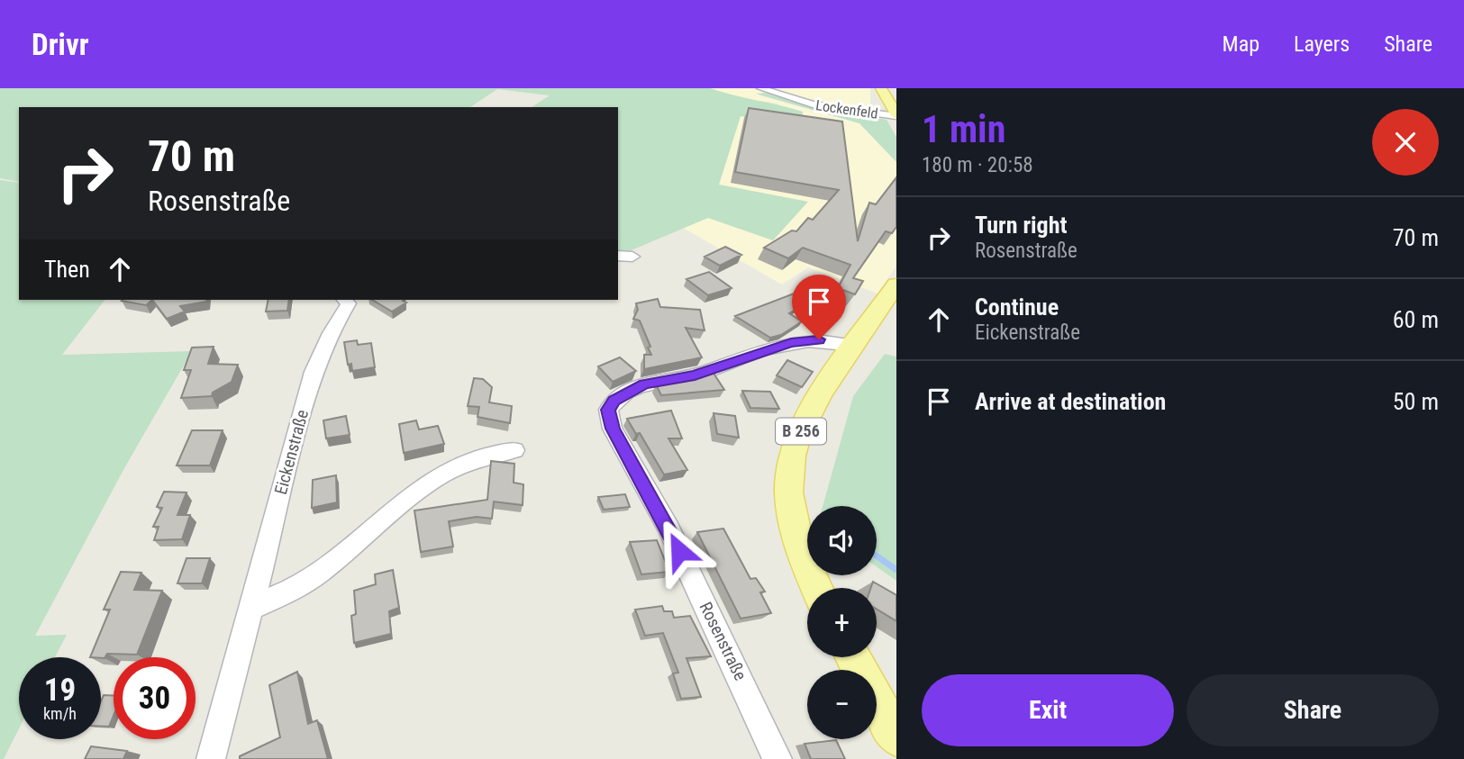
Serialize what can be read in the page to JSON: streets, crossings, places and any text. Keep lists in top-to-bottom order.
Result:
{
  "streets": {
    "main road": ["B 256"],
    "street": ["Lockenfeld", "Eickenstraße", "Rosenstraße"]
  },
  "crossings": [
    ["B 256", "Rosenstraße"]
  ],
  "page": {
    "header": "Drivr",
    "nav": ["Map", "Layers", "Share"],
    "heading": ["1 min", "180 m · 20:58"],
    "turn": ["70 m", "Rosenstraße"],
    "list": [
      {
        "name": "Turn right",
        "note": "Rosenstraße",
        "value": "70 m"
      },
      {
        "name": "Continue",
        "note": "Eickenstraße",
        "value": "60 m"
      },
      {
        "name": "Arrive at destination",
        "value": "50 m"
      }
    ],
    "then": "Then",
    "map_buttons": ["+", "−"],
    "speed": "19 km/h",
    "limit": "30",
    "buttons": ["Exit", "Share"]
  }
}
